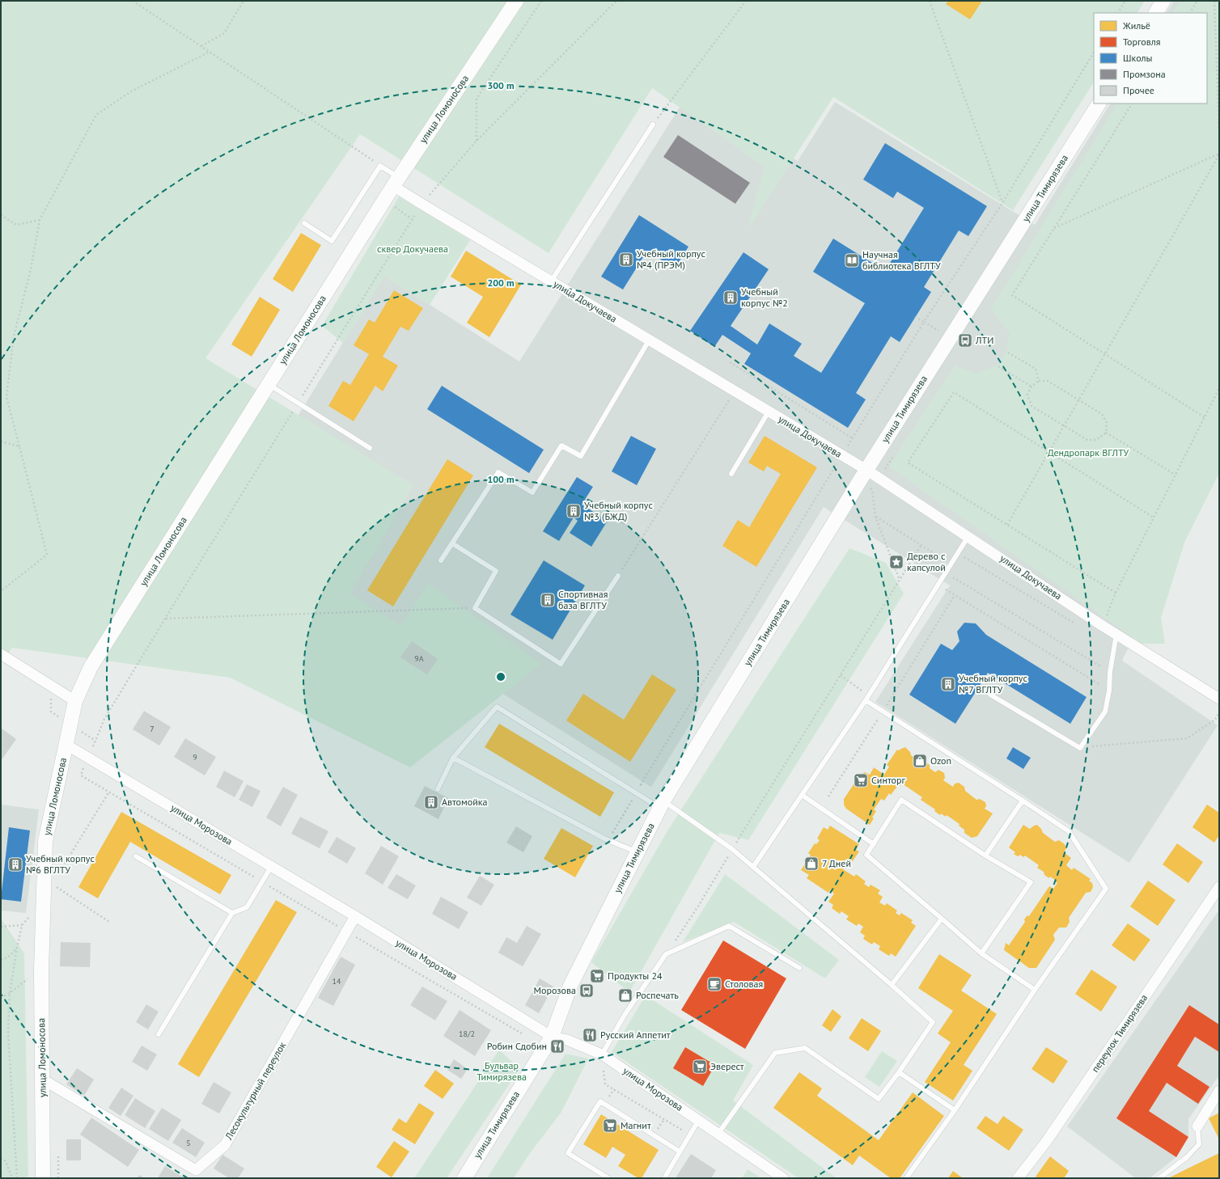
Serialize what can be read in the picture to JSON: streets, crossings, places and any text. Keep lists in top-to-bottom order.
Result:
{
  "streets": {
    "main road": ["улица Ломоносова", "улица Тимирязева"],
    "street": [
      "улица Докучаева",
      "улица Морозова",
      "переулок Тимирязева",
      "Лесокультурный переулок"
    ]
  },
  "crossings": [
    ["улица Ломоносова", "улица Докучаева"],
    ["улица Ломоносова", "улица Морозова"],
    ["улица Ломоносова", "Лесокультурный переулок"],
    ["улица Тимирязева", "улица Докучаева"],
    ["улица Тимирязева", "улица Морозова"],
    ["улица Морозова", "Лесокультурный переулок"]
  ],
  "parks": ["сквер Докучаева", "Дендропарк ВГЛТУ", "Бульвар Тимирязева"],
  "places": {
    "building": [
      "Учебный корпус №4 (ПРЭМ)",
      "Учебный корпус №2",
      "Учебный корпус №3 (БЖД)",
      "Спортивная база ВГЛТУ",
      "Учебный корпус №7 ВГЛТУ",
      "Автомойка",
      "Учебный корпус №6 ВГЛТУ"
    ],
    "library": ["Научная библиотека ВГЛТУ"],
    "bus stop": ["ЛТИ", "Морозова"],
    "place": ["Дерево с капсулой"],
    "shop": ["Ozon", "7 Дней", "Роспечать"],
    "supermarket": [
      "Синторг",
      "Продукты 24",
      "Эверест",
      "Магнит"
    ],
    "cafe": ["Столовая"],
    "restaurant": ["Русский Аппетит", "Робин Сдобин"]
  },
  "house_numbers": [
    "9А",
    "7",
    "9",
    "14",
    "18/2",
    "5"
  ],
  "legend": [
    "Жильё",
    "Торговля",
    "Школы",
    "Промзона",
    "Прочее"
  ],
  "rings": ["300 m", "200 m", "100 m"]
}
